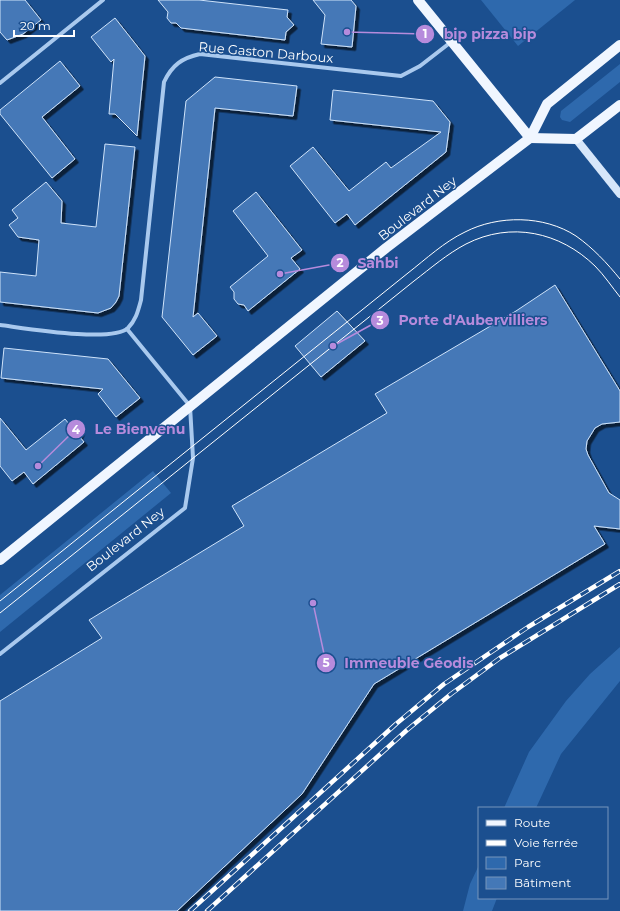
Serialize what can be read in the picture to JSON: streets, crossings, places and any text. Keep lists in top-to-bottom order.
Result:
{
  "streets": {
    "main road": ["Boulevard Ney"],
    "street": ["Rue Gaston Darboux"]
  },
  "places": [
    "bip pizza bip",
    "Sahbi",
    "Porte d'Aubervilliers",
    "Le Bienvenu",
    "Immeuble Géodis"
  ],
  "legend": [
    "Route",
    "Voie ferrée",
    "Parc",
    "Bâtiment"
  ],
  "scale_bar": "20 m"
}
